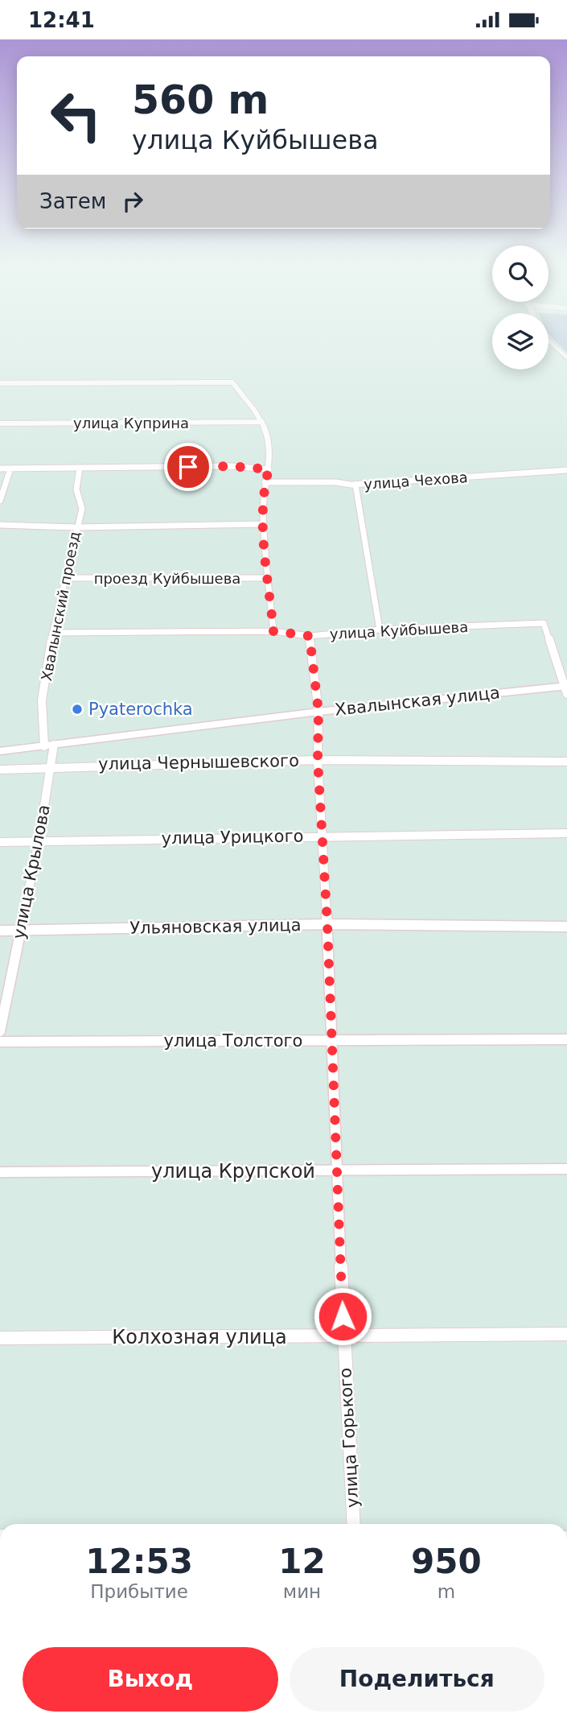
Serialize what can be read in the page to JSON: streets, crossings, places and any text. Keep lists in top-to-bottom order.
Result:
{
  "streets": {
    "street": [
      "улица Куприна",
      "улица Чехова",
      "проезд Куйбышева",
      "Хвалынский проезд",
      "улица Куйбышева",
      "Хвалынская улица",
      "улица Чернышевского",
      "улица Урицкого",
      "улица Крылова",
      "Ульяновская улица",
      "улица Толстого",
      "улица Крупской",
      "Колхозная улица",
      "улица Горького"
    ]
  },
  "crossings": [
    ["проезд Куйбышева", "Хвалынский проезд"],
    ["Хвалынский проезд", "улица Куйбышева"],
    ["Хвалынский проезд", "Хвалынская улица"],
    ["Хвалынский проезд", "улица Крылова"],
    ["улица Куйбышева", "Хвалынская улица"],
    ["улица Куйбышева", "улица Горького"],
    ["Хвалынская улица", "улица Крылова"],
    ["Хвалынская улица", "улица Горького"],
    ["улица Чернышевского", "улица Крылова"],
    ["улица Чернышевского", "улица Горького"],
    ["улица Урицкого", "улица Крылова"],
    ["улица Урицкого", "улица Горького"],
    ["улица Крылова", "Ульяновская улица"],
    ["Ульяновская улица", "улица Горького"],
    ["улица Толстого", "улица Горького"],
    ["улица Крупской", "улица Горького"],
    ["Колхозная улица", "улица Горького"]
  ],
  "places": ["Pyaterochka"],
  "page": {
    "status": "12:41",
    "turn": ["560 m", "улица Куйбышева"],
    "then": "Затем",
    "eta": [
      "12:53",
      "Прибытие",
      "12",
      "мин",
      "950",
      "m"
    ],
    "buttons": ["Выход", "Поделиться"]
  }
}
